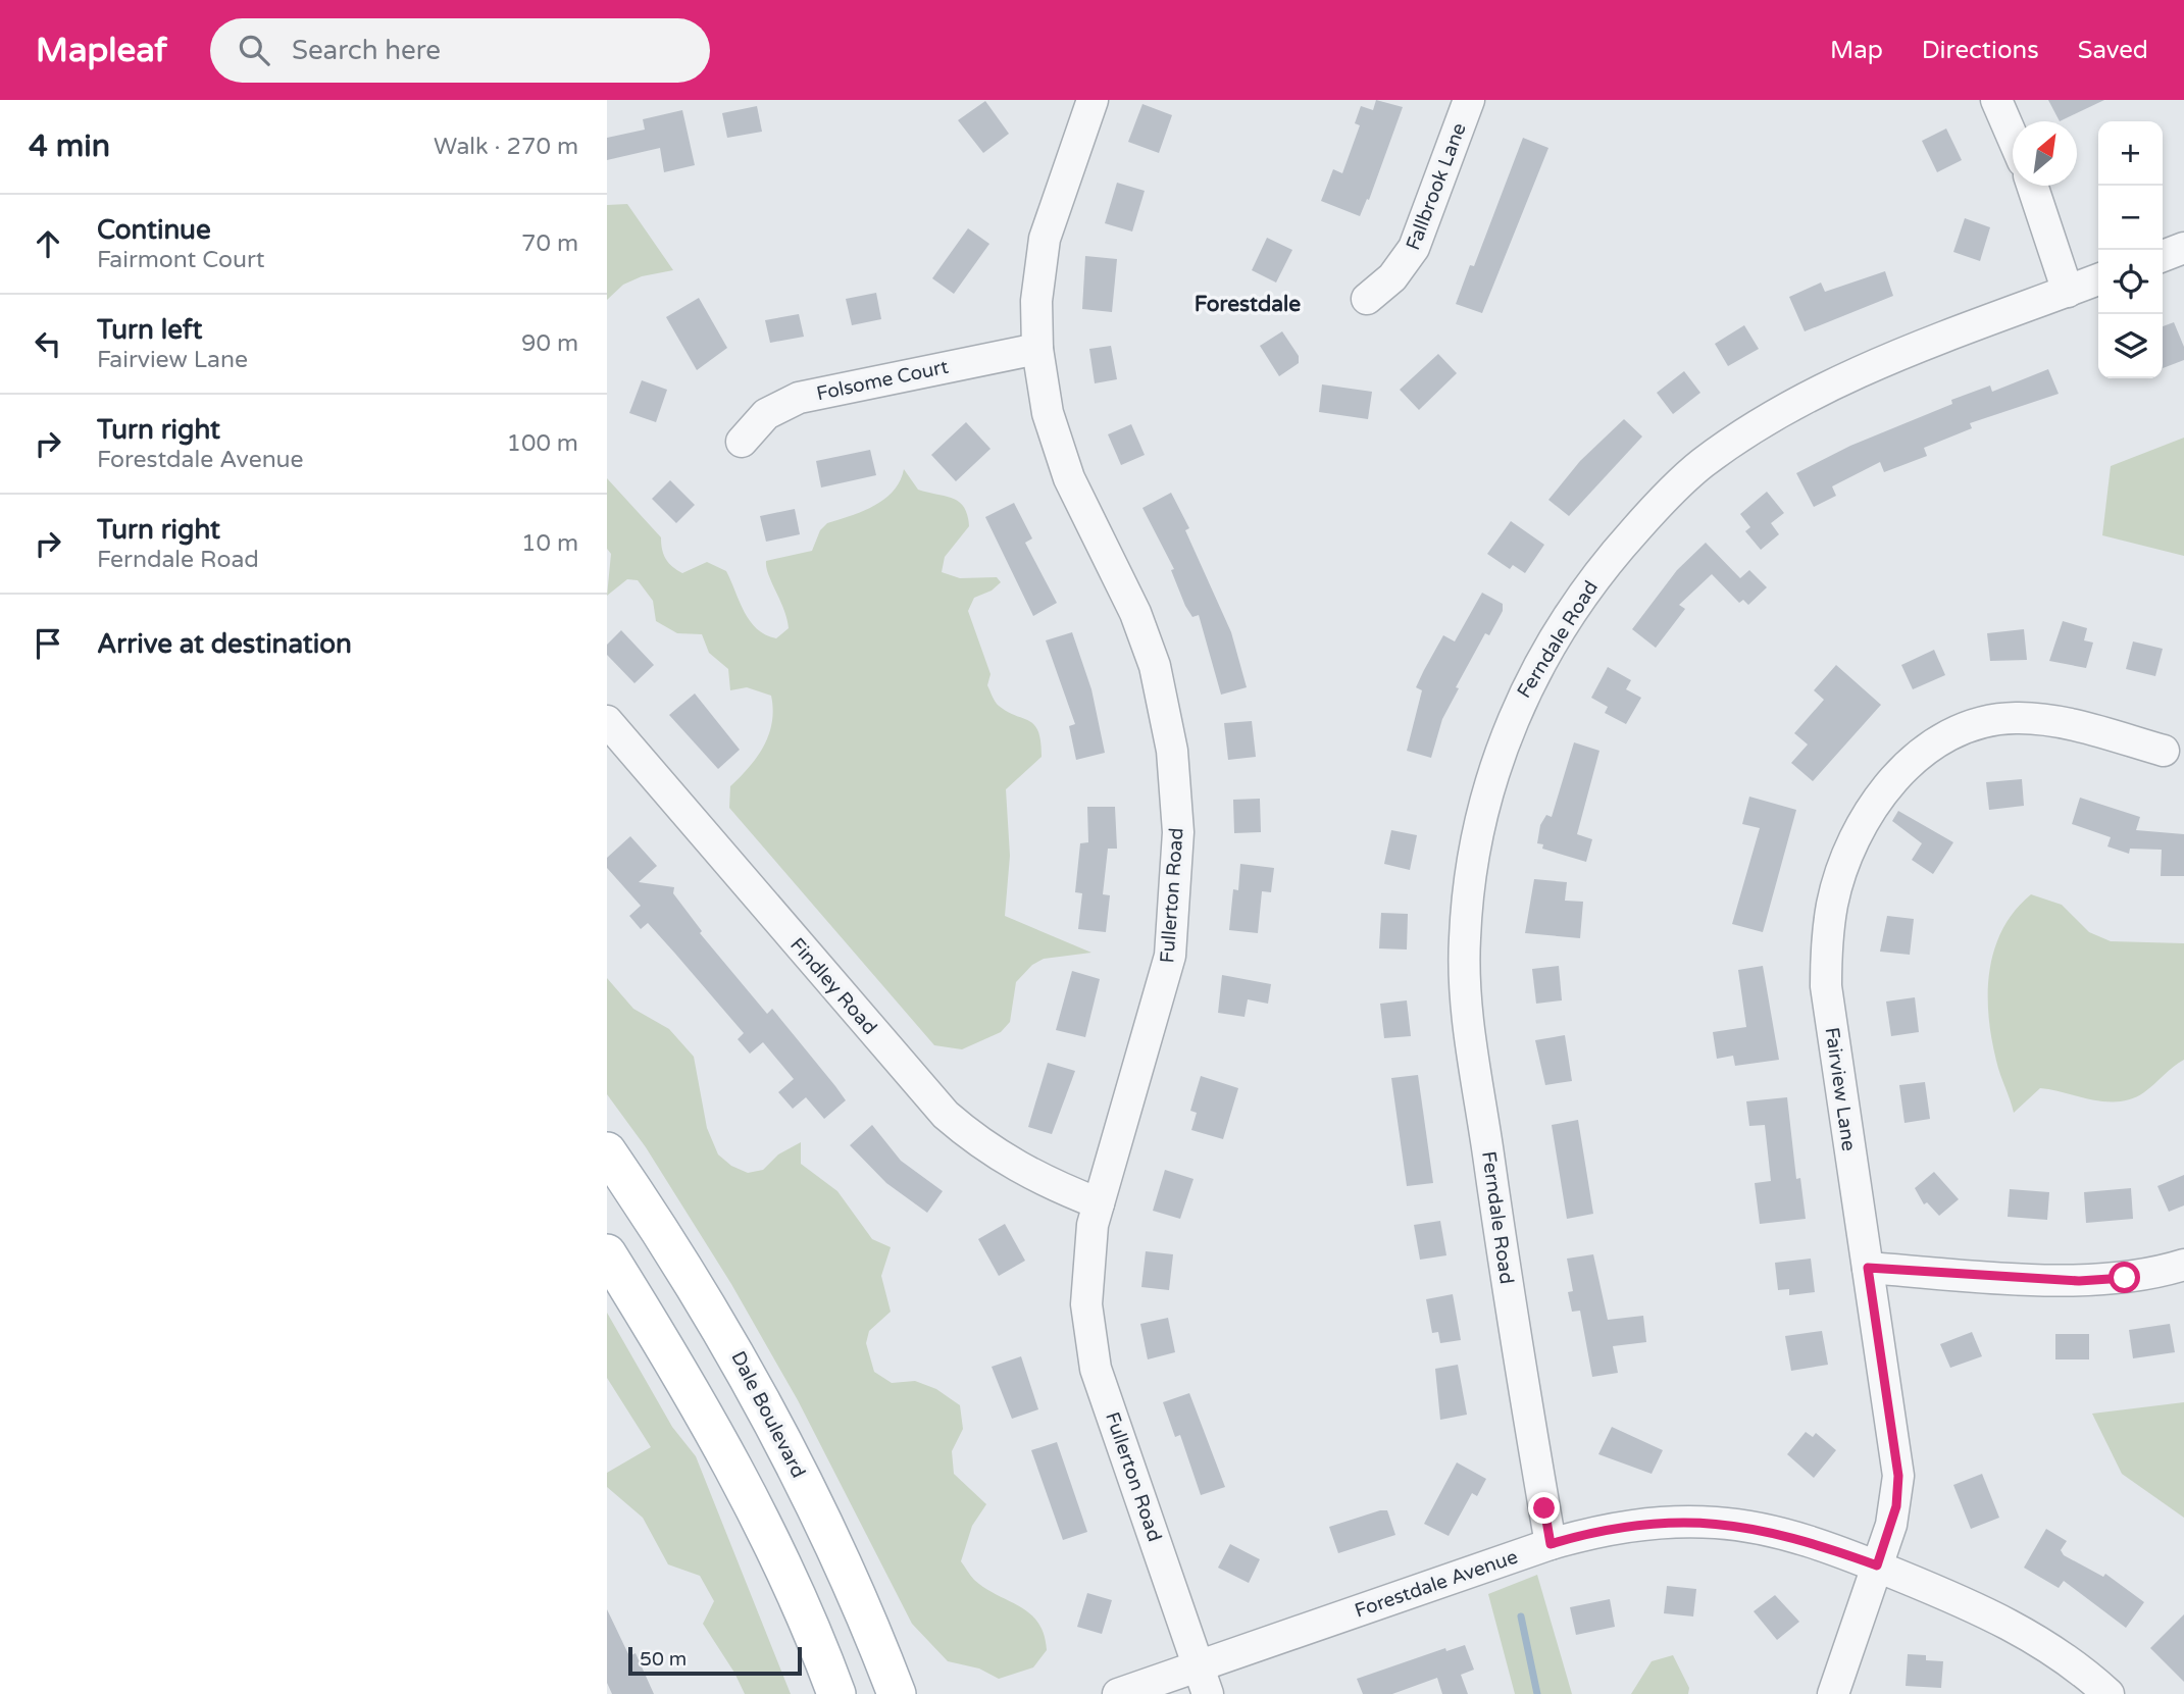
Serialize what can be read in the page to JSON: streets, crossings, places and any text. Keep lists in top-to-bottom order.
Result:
{
  "streets": {
    "main road": ["Dale Boulevard"],
    "street": [
      "Fallbrook Lane",
      "Folsome Court",
      "Ferndale Road",
      "Fullerton Road",
      "Findley Road",
      "Fairview Lane",
      "Forestdale Avenue"
    ]
  },
  "crossings": [
    ["Folsome Court", "Fullerton Road"],
    ["Ferndale Road", "Forestdale Avenue"],
    ["Fullerton Road", "Findley Road"],
    ["Fullerton Road", "Forestdale Avenue"],
    ["Fairview Lane", "Forestdale Avenue"]
  ],
  "districts": ["Forestdale"],
  "scale_bar": "50 m",
  "north": "top right",
  "page": {
    "header": "Mapleaf",
    "search": "Search here",
    "nav": ["Map", "Directions", "Saved"],
    "heading": ["4 min", "Walk · 270 m"],
    "map_buttons": ["+", "−"],
    "list": [
      ["Continue", "Fairmont Court", "70 m"],
      ["Turn left", "Fairview Lane", "90 m"],
      ["Turn right", "Forestdale Avenue", "100 m"],
      ["Turn right", "Ferndale Road", "10 m"],
      "Arrive at destination"
    ],
    "scale": "50 m"
  }
}
